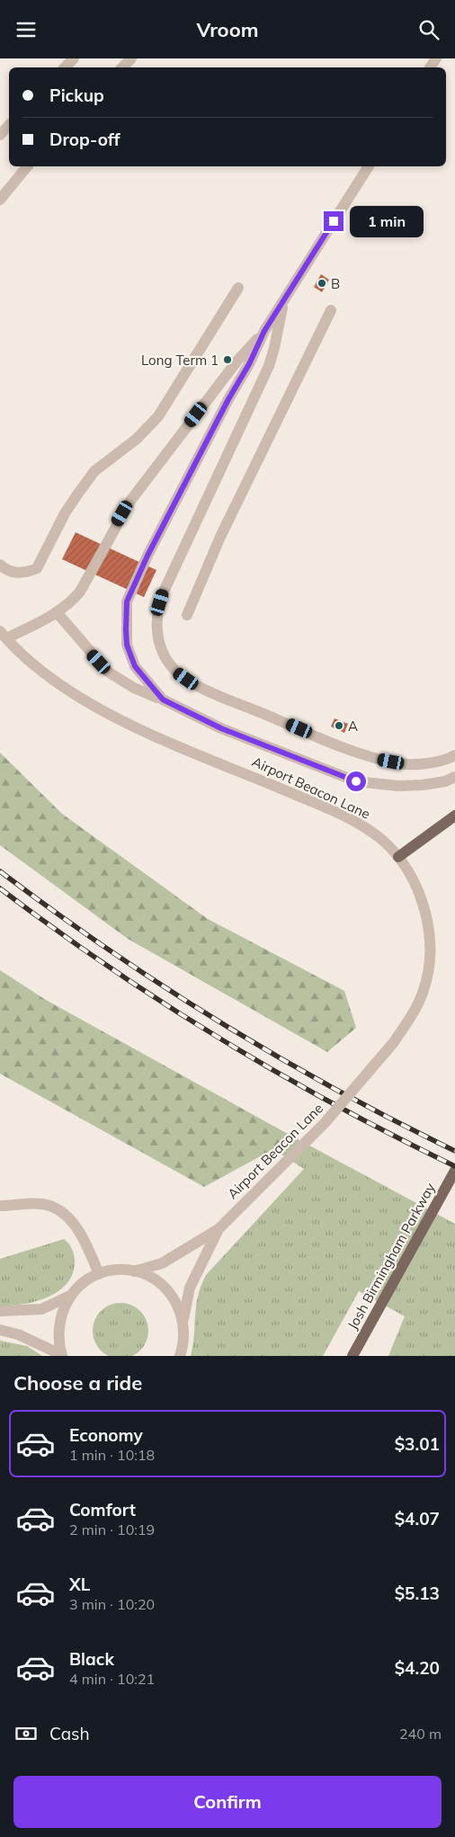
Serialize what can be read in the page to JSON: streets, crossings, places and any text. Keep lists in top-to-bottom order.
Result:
{
  "streets": {
    "main road": ["Josh Birmingham Parkway"],
    "street": ["Airport Beacon Lane"]
  },
  "places": ["B", "Long Term 1", "A"],
  "page": {
    "header": "Vroom",
    "banner": ["Pickup", "Drop-off"],
    "bubble": "1 min",
    "heading": "Choose a ride",
    "list": [
      {
        "name": "Economy",
        "note": "1 min · 10:18",
        "value": "$3.01"
      },
      {
        "name": "Comfort",
        "note": "2 min · 10:19",
        "value": "$4.07"
      },
      {
        "name": "XL",
        "note": "3 min · 10:20",
        "value": "$5.13"
      },
      {
        "name": "Black",
        "note": "4 min · 10:21",
        "value": "$4.20"
      }
    ],
    "pay": ["Cash", "240 m"],
    "buttons": "Confirm"
  }
}
